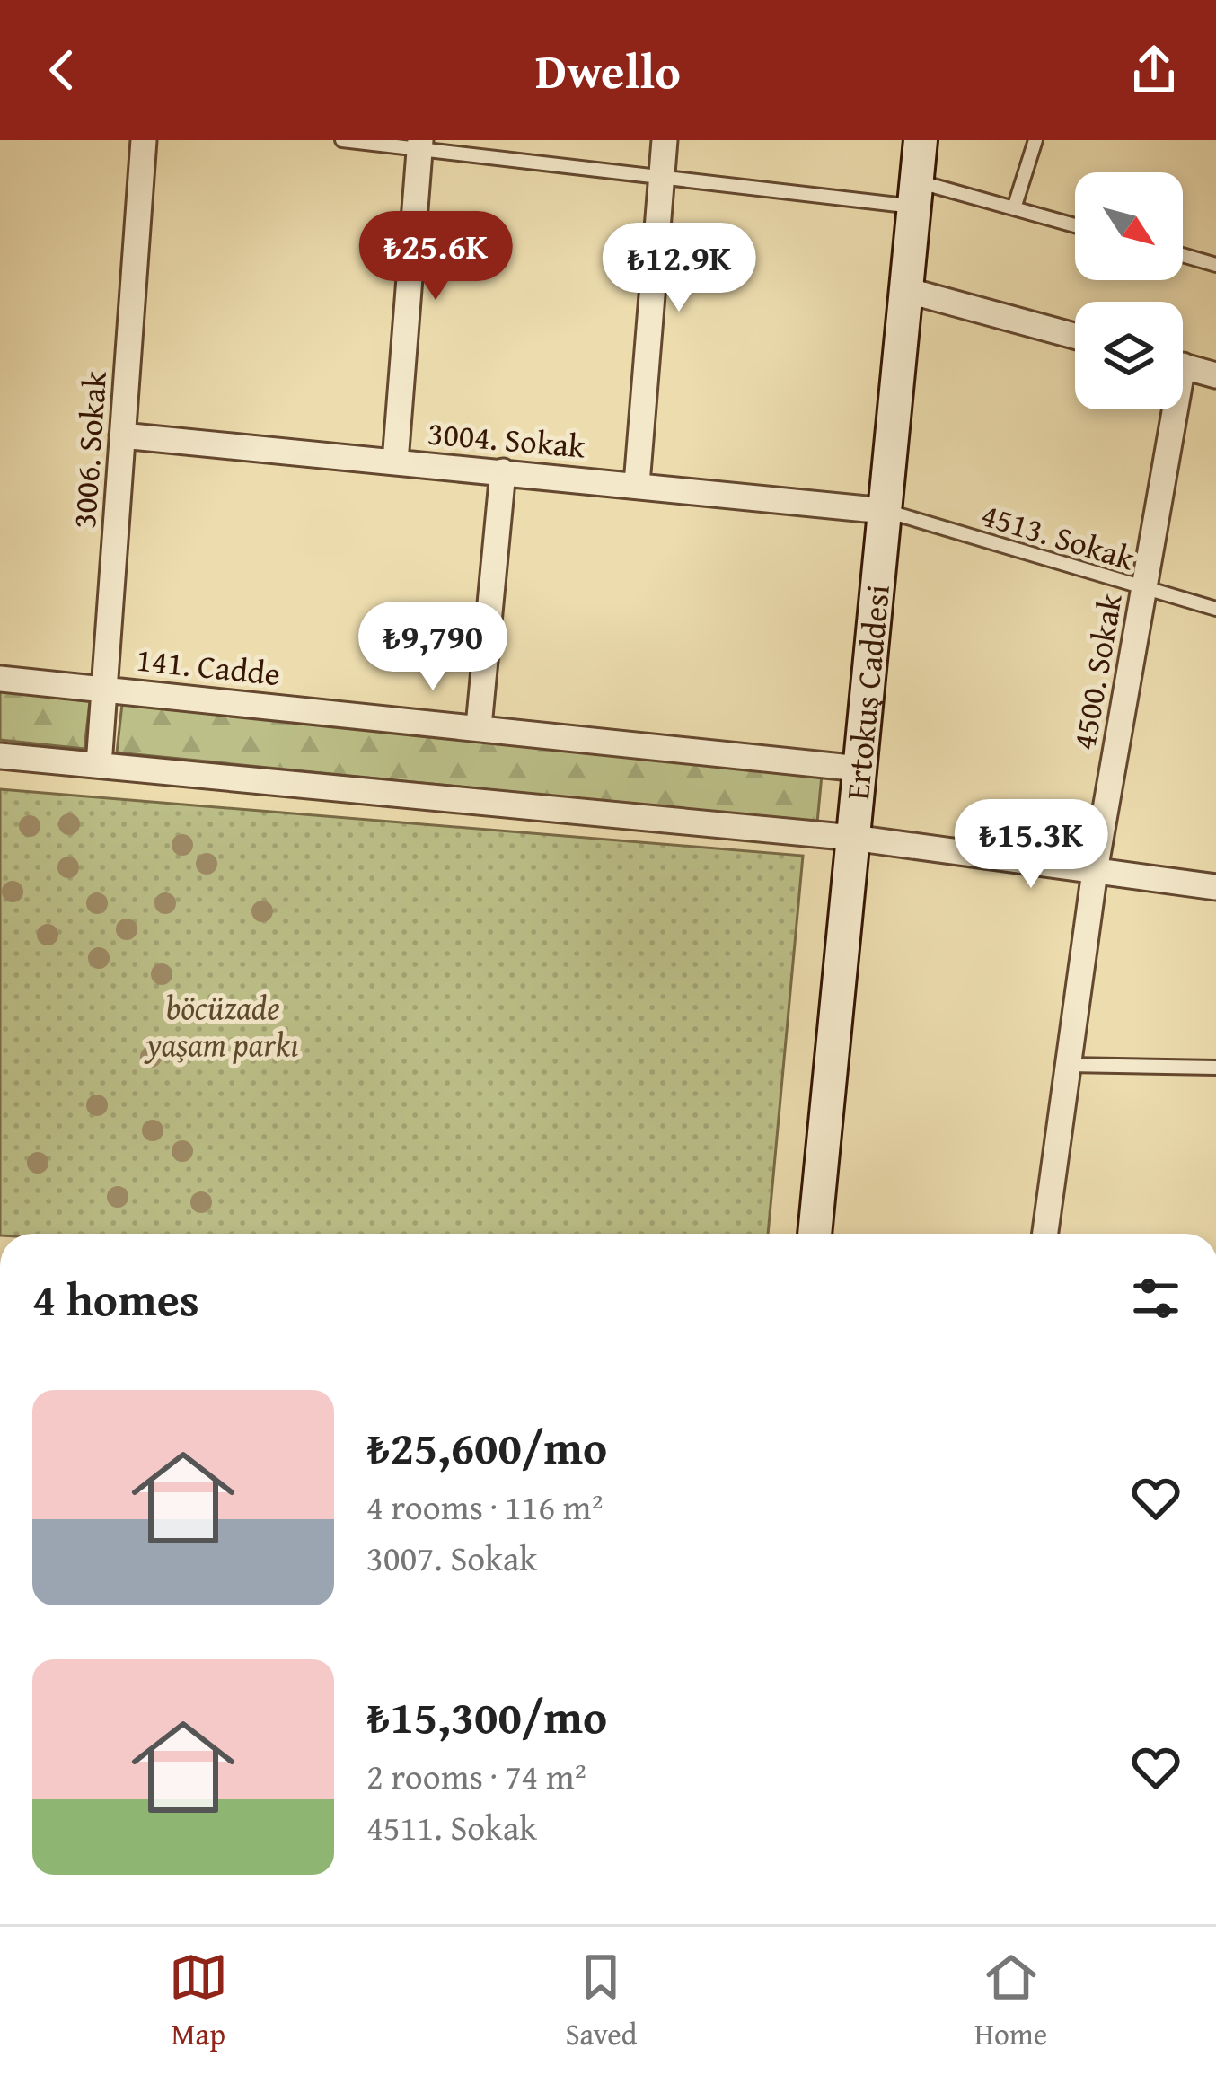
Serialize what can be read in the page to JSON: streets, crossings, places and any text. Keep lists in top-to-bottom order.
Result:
{
  "streets": {
    "main road": ["Ertokuş Caddesi"],
    "street": [
      "3004. Sokak",
      "3006. Sokak",
      "141. Cadde",
      "4500. Sokak"
    ],
    "lane": ["4513. Sokak"]
  },
  "crossings": [
    ["3004. Sokak", "3006. Sokak"],
    ["3004. Sokak", "4513. Sokak"],
    ["3004. Sokak", "Ertokuş Caddesi"],
    ["3006. Sokak", "141. Cadde"],
    ["4513. Sokak", "4500. Sokak"],
    ["4513. Sokak", "Ertokuş Caddesi"],
    ["141. Cadde", "Ertokuş Caddesi"]
  ],
  "parks": ["böcüzade yaşam parkı"],
  "north": "bottom right",
  "page": {
    "header": "Dwello",
    "price": [
      "₺25.6K",
      "₺12.9K",
      "₺9,790",
      "₺15.3K"
    ],
    "heading": "4 homes",
    "list": [
      {
        "name": "₺25,600/mo",
        "note": "4 rooms · 116 m² · 3007. Sokak"
      },
      {
        "name": "₺15,300/mo",
        "note": "2 rooms · 74 m² · 4511. Sokak"
      }
    ],
    "tabs": ["Map", "Saved", "Home"]
  }
}
